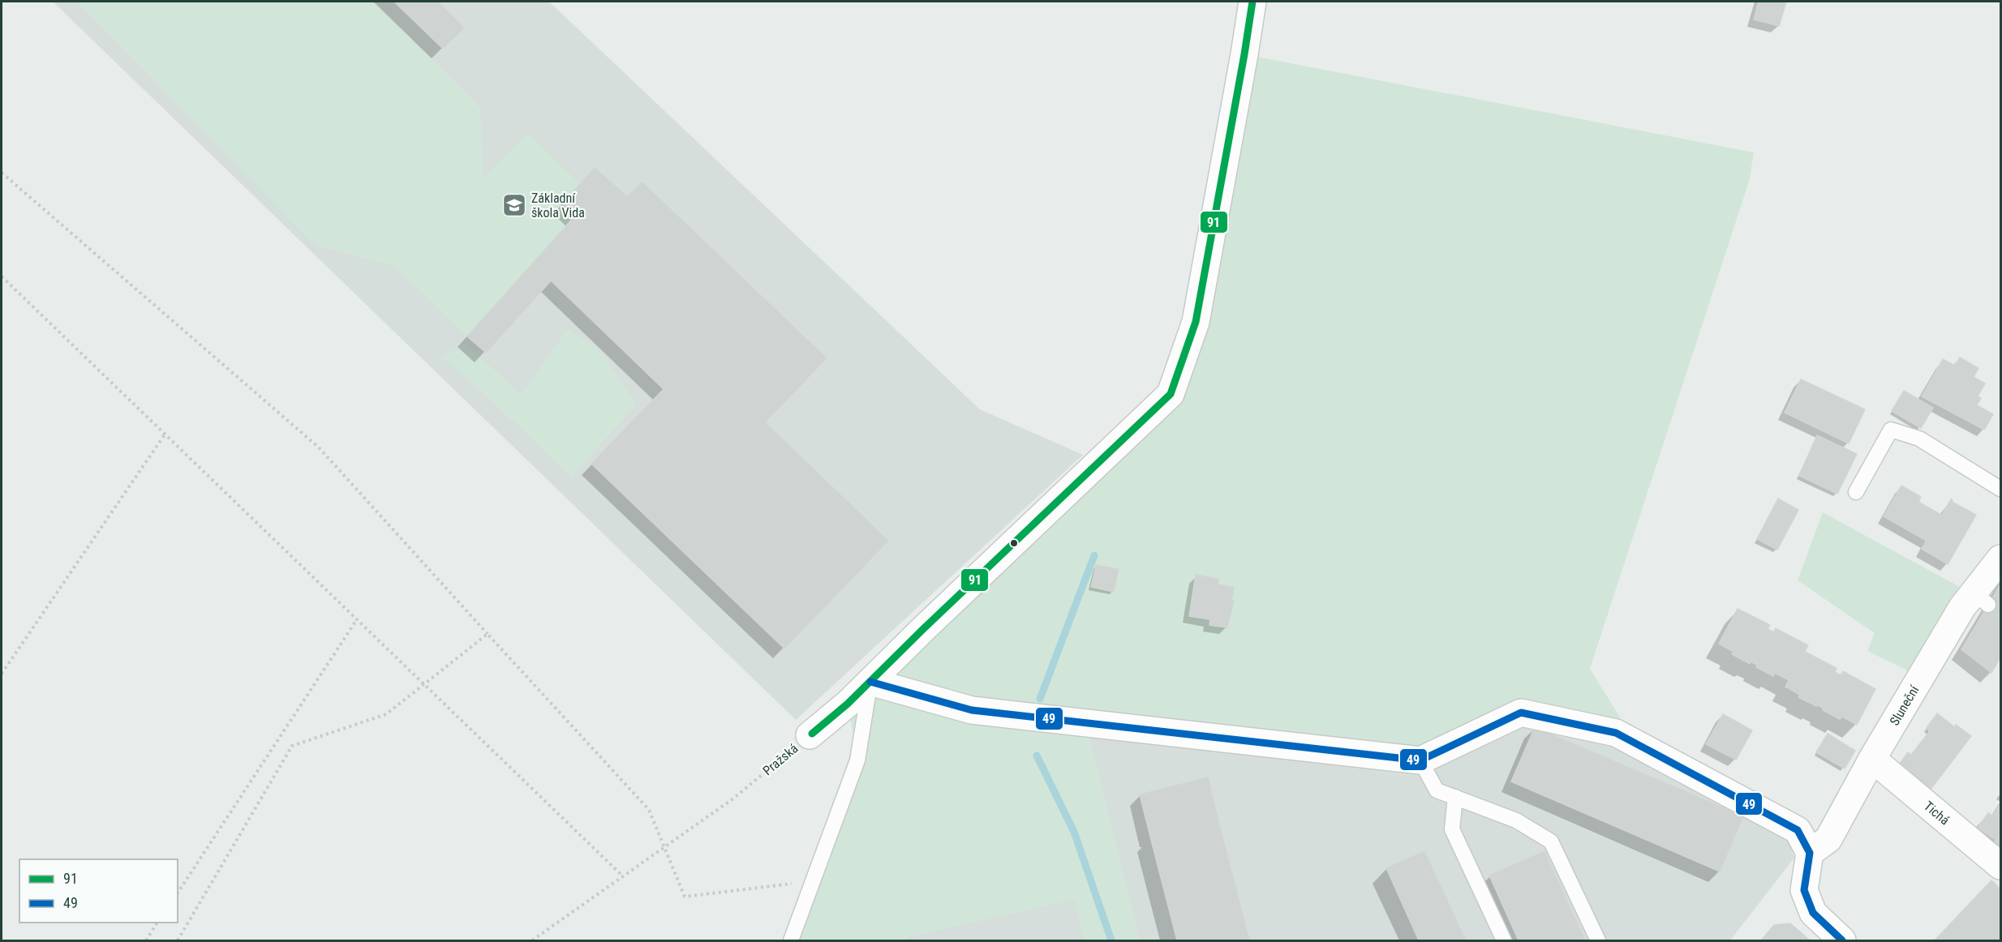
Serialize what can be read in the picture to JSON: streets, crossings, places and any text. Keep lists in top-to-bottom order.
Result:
{
  "streets": {
    "street": ["Sluneční", "Pražská", "Tichá"]
  },
  "crossings": [
    ["Sluneční", "Tichá"]
  ],
  "places": {
    "school or university": ["Základní škola Vida"]
  },
  "lines": ["transit line 91", "transit line 49"],
  "legend": ["91", "49"]
}
